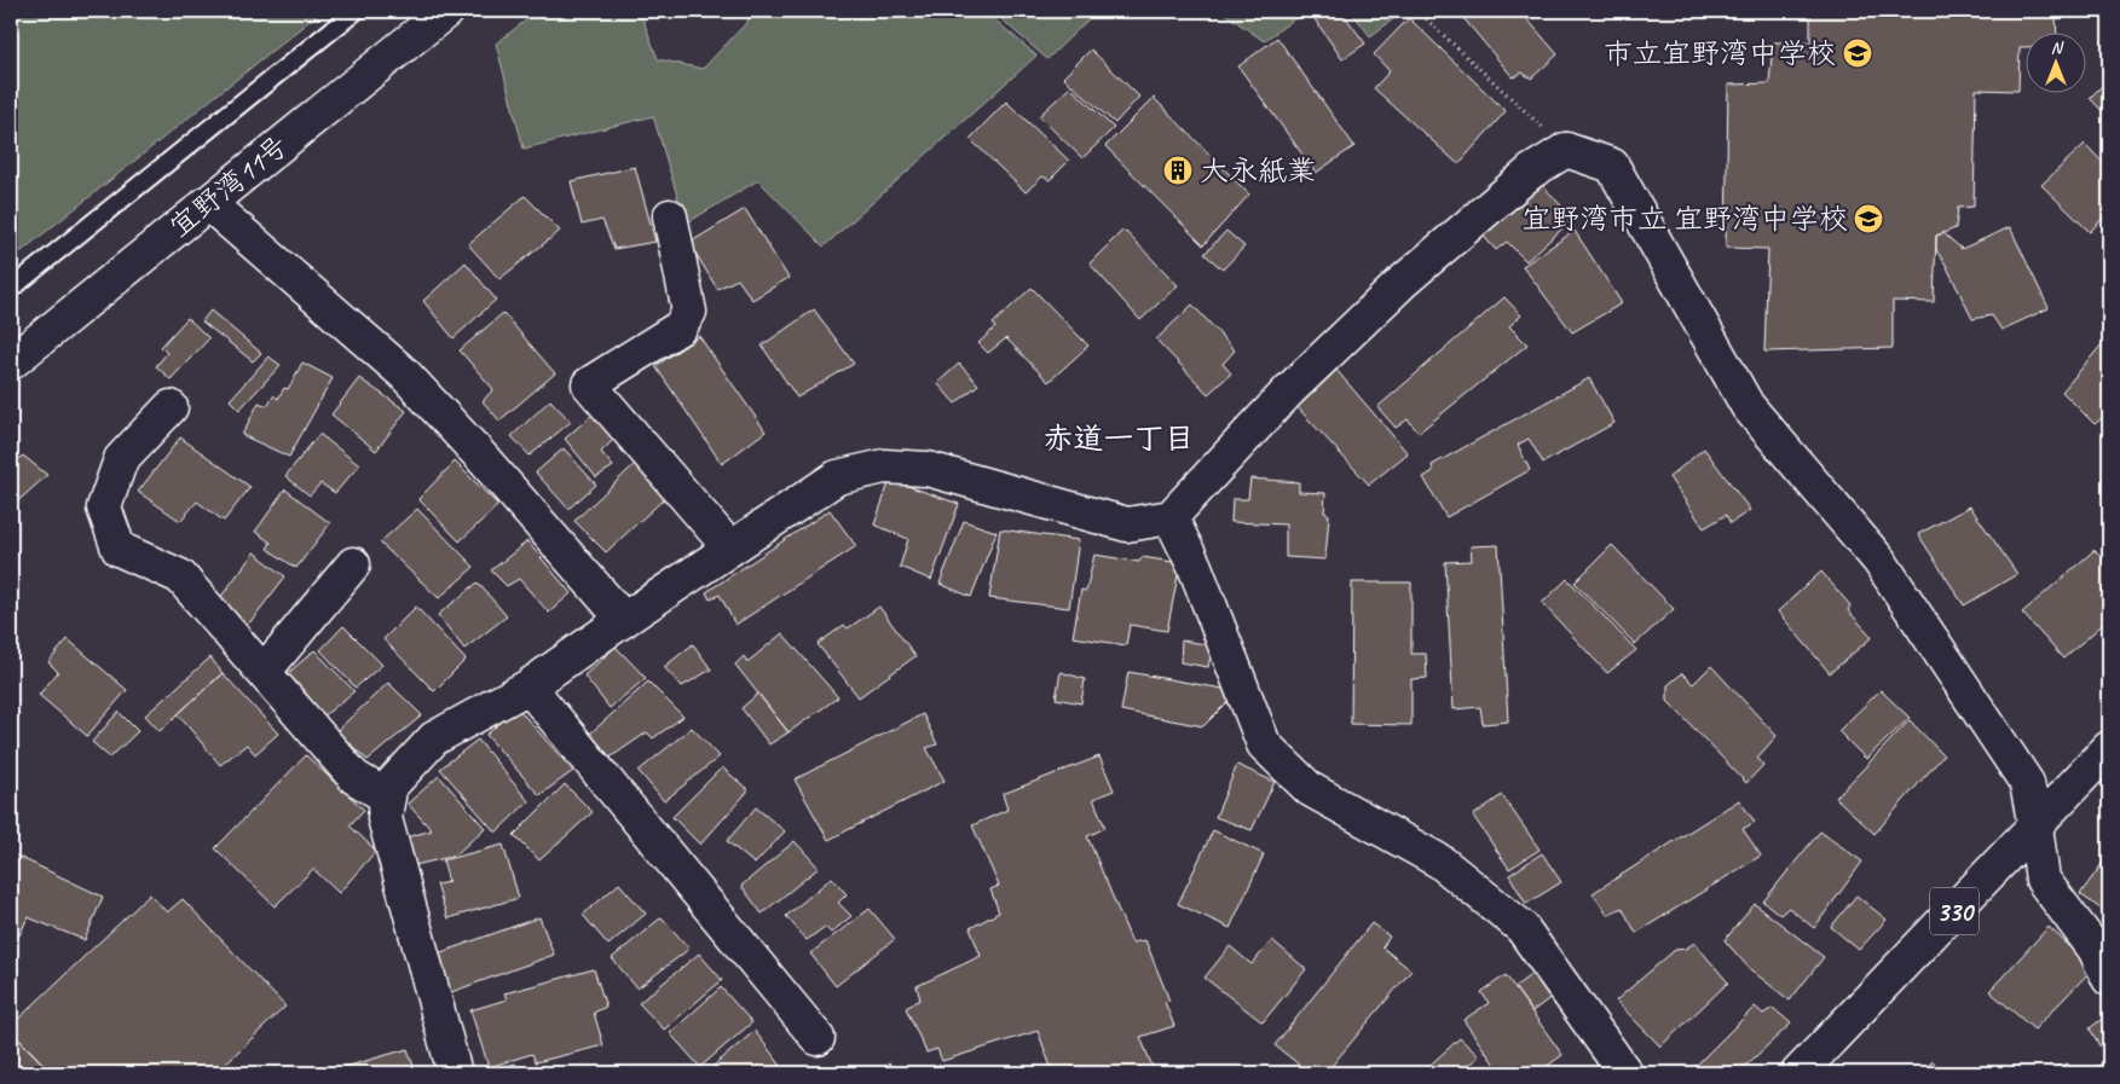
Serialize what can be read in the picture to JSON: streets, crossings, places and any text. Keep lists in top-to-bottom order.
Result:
{
  "streets": {
    "main road": ["宜野湾11号", "330"]
  },
  "districts": ["赤道一丁目"],
  "places": {
    "school or university": ["市立宜野湾中学校", "宜野湾市立 宜野湾中学校"],
    "building": ["大永紙業"]
  },
  "north": "top"
}
